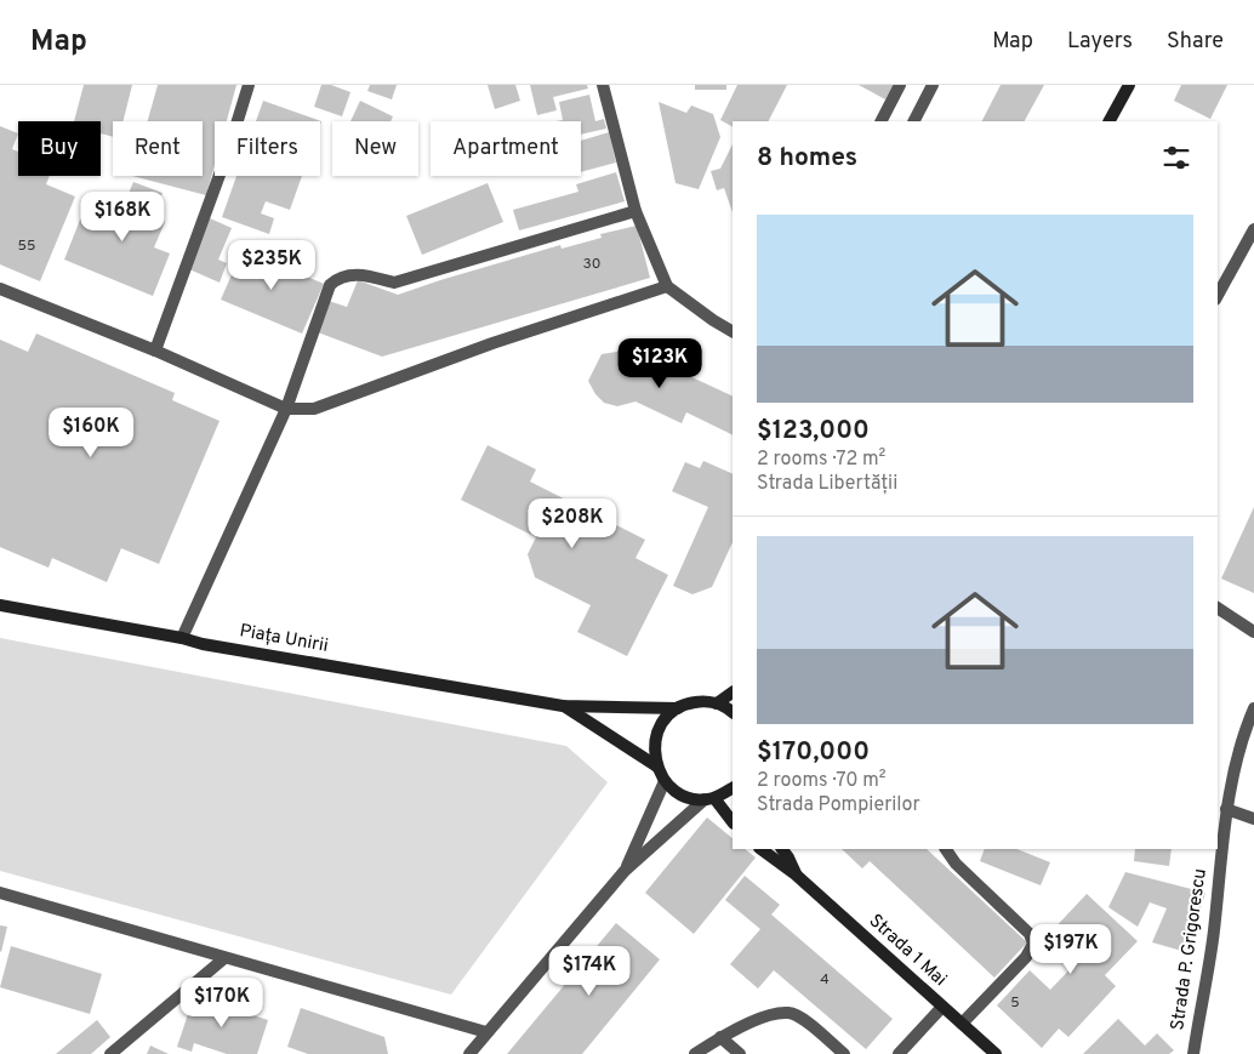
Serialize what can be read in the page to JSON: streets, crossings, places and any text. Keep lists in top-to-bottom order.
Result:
{
  "streets": {
    "main road": ["Piața Unirii", "Strada 1 Mai"],
    "street": ["Strada P. Grigorescu"]
  },
  "house_numbers": [
    "55",
    "30",
    "4",
    "5"
  ],
  "page": {
    "header": "Map",
    "nav": ["Map", "Layers", "Share"],
    "chip": [
      "Buy",
      "Rent",
      "Filters",
      "New",
      "Apartment"
    ],
    "heading": "8 homes",
    "price": [
      "$168K",
      "$235K",
      "$123K",
      "$160K",
      "$208K",
      "$197K",
      "$174K",
      "$170K"
    ],
    "list": [
      {
        "name": "$123,000",
        "note": "2 rooms · 72 m² · Strada Libertății"
      },
      {
        "name": "$170,000",
        "note": "2 rooms · 70 m² · Strada Pompierilor"
      }
    ]
  }
}
